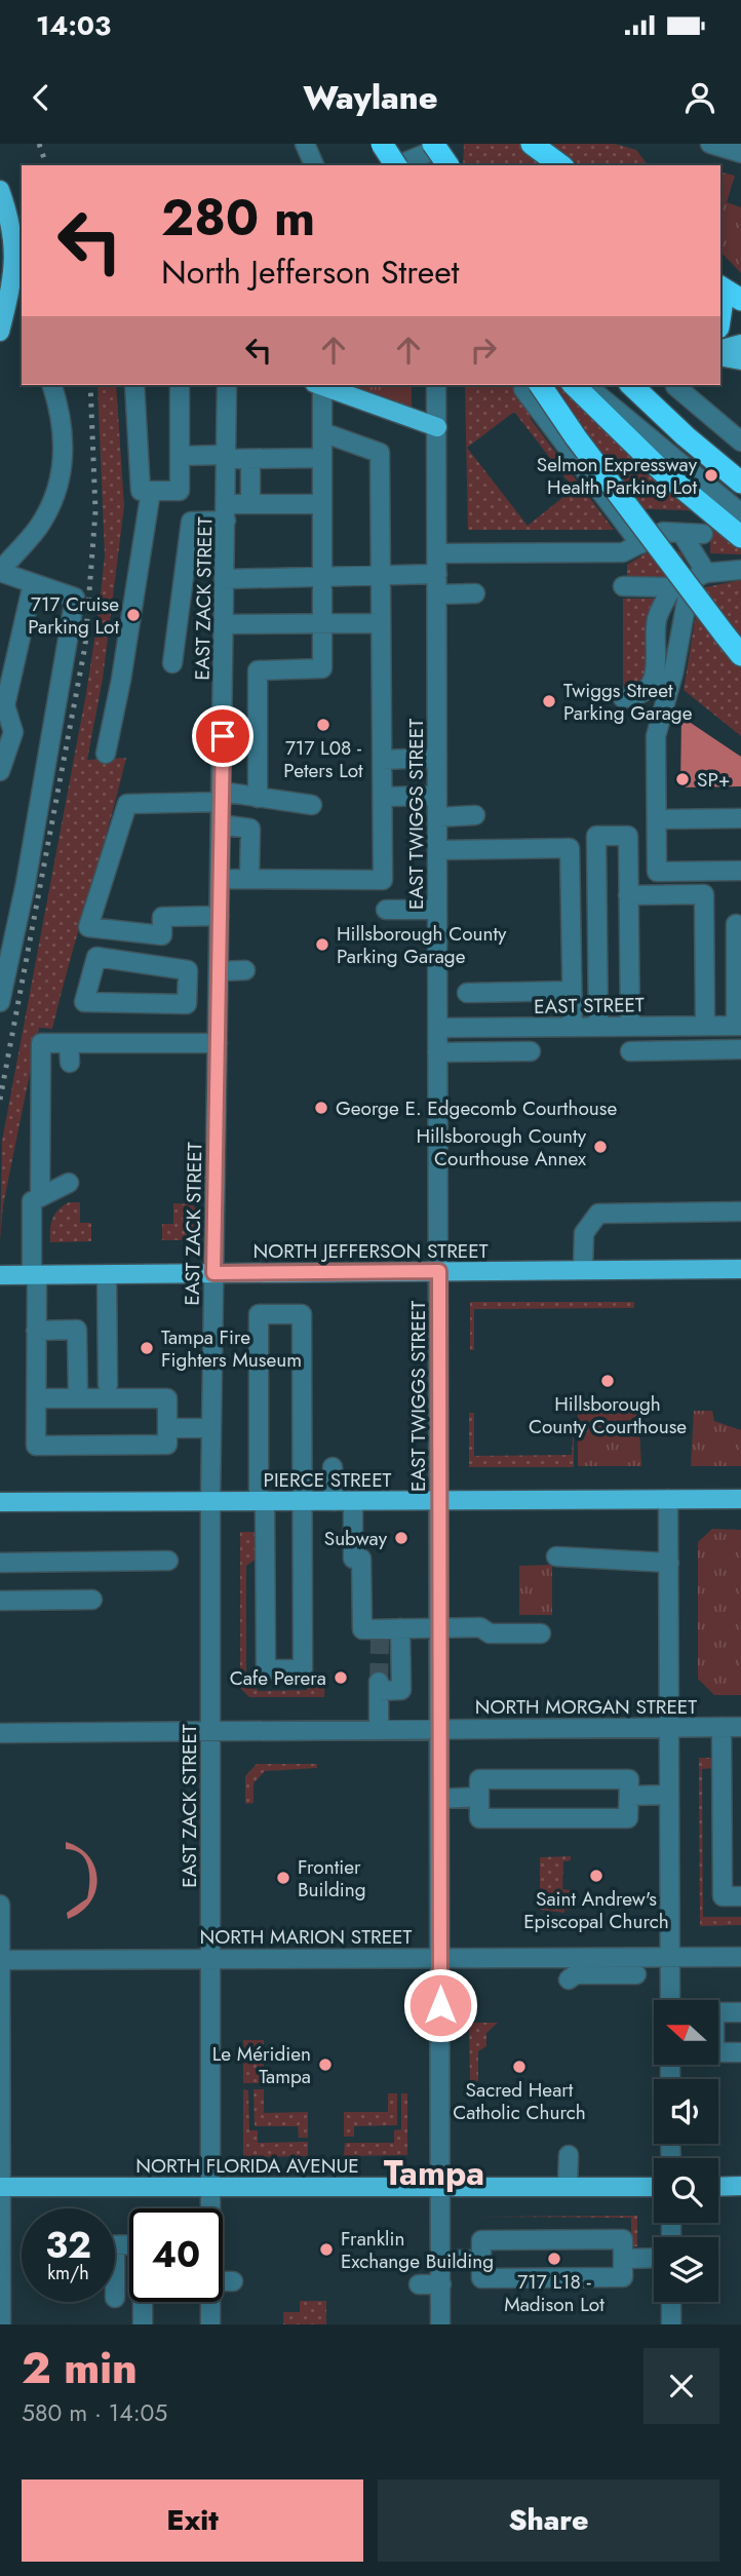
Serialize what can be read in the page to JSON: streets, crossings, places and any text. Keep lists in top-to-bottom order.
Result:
{
  "streets": {
    "main road": ["NORTH JEFFERSON STREET", "PIERCE STREET", "NORTH FLORIDA AVENUE"],
    "street": [
      "EAST ZACK STREET",
      "EAST TWIGGS STREET",
      "EAST STREET",
      "NORTH MORGAN STREET",
      "NORTH MARION STREET"
    ]
  },
  "crossings": [
    ["EAST ZACK STREET", "NORTH JEFFERSON STREET"],
    ["EAST ZACK STREET", "PIERCE STREET"],
    ["EAST ZACK STREET", "NORTH MORGAN STREET"],
    ["EAST ZACK STREET", "NORTH MARION STREET"],
    ["EAST ZACK STREET", "NORTH FLORIDA AVENUE"],
    ["EAST TWIGGS STREET", "EAST STREET"],
    ["EAST TWIGGS STREET", "NORTH JEFFERSON STREET"],
    ["EAST TWIGGS STREET", "PIERCE STREET"],
    ["EAST TWIGGS STREET", "NORTH MORGAN STREET"],
    ["EAST TWIGGS STREET", "NORTH MARION STREET"],
    ["EAST TWIGGS STREET", "NORTH FLORIDA AVENUE"]
  ],
  "districts": ["Tampa"],
  "places": [
    "Selmon Expressway Health Parking Lot",
    "717 Cruise Parking Lot",
    "Twiggs Street Parking Garage",
    "717 L08 - Peters Lot",
    "SP+",
    "Hillsborough County Parking Garage",
    "George E. Edgecomb Courthouse",
    "Hillsborough County Courthouse Annex",
    "Tampa Fire Fighters Museum",
    "Hillsborough County Courthouse",
    "Subway",
    "Cafe Perera",
    "Saint Andrew's Episcopal Church",
    "Frontier Building",
    "Le Méridien Tampa",
    "Sacred Heart Catholic Church",
    "Franklin Exchange Building",
    "717 L18 - Madison Lot"
  ],
  "north": "left",
  "page": {
    "status": "14:03",
    "header": "Waylane",
    "turn": ["280 m", "North Jefferson Street"],
    "speed": "32 km/h",
    "limit": "40",
    "heading": ["2 min", "580 m · 14:05"],
    "buttons": ["Exit", "Share"]
  }
}
